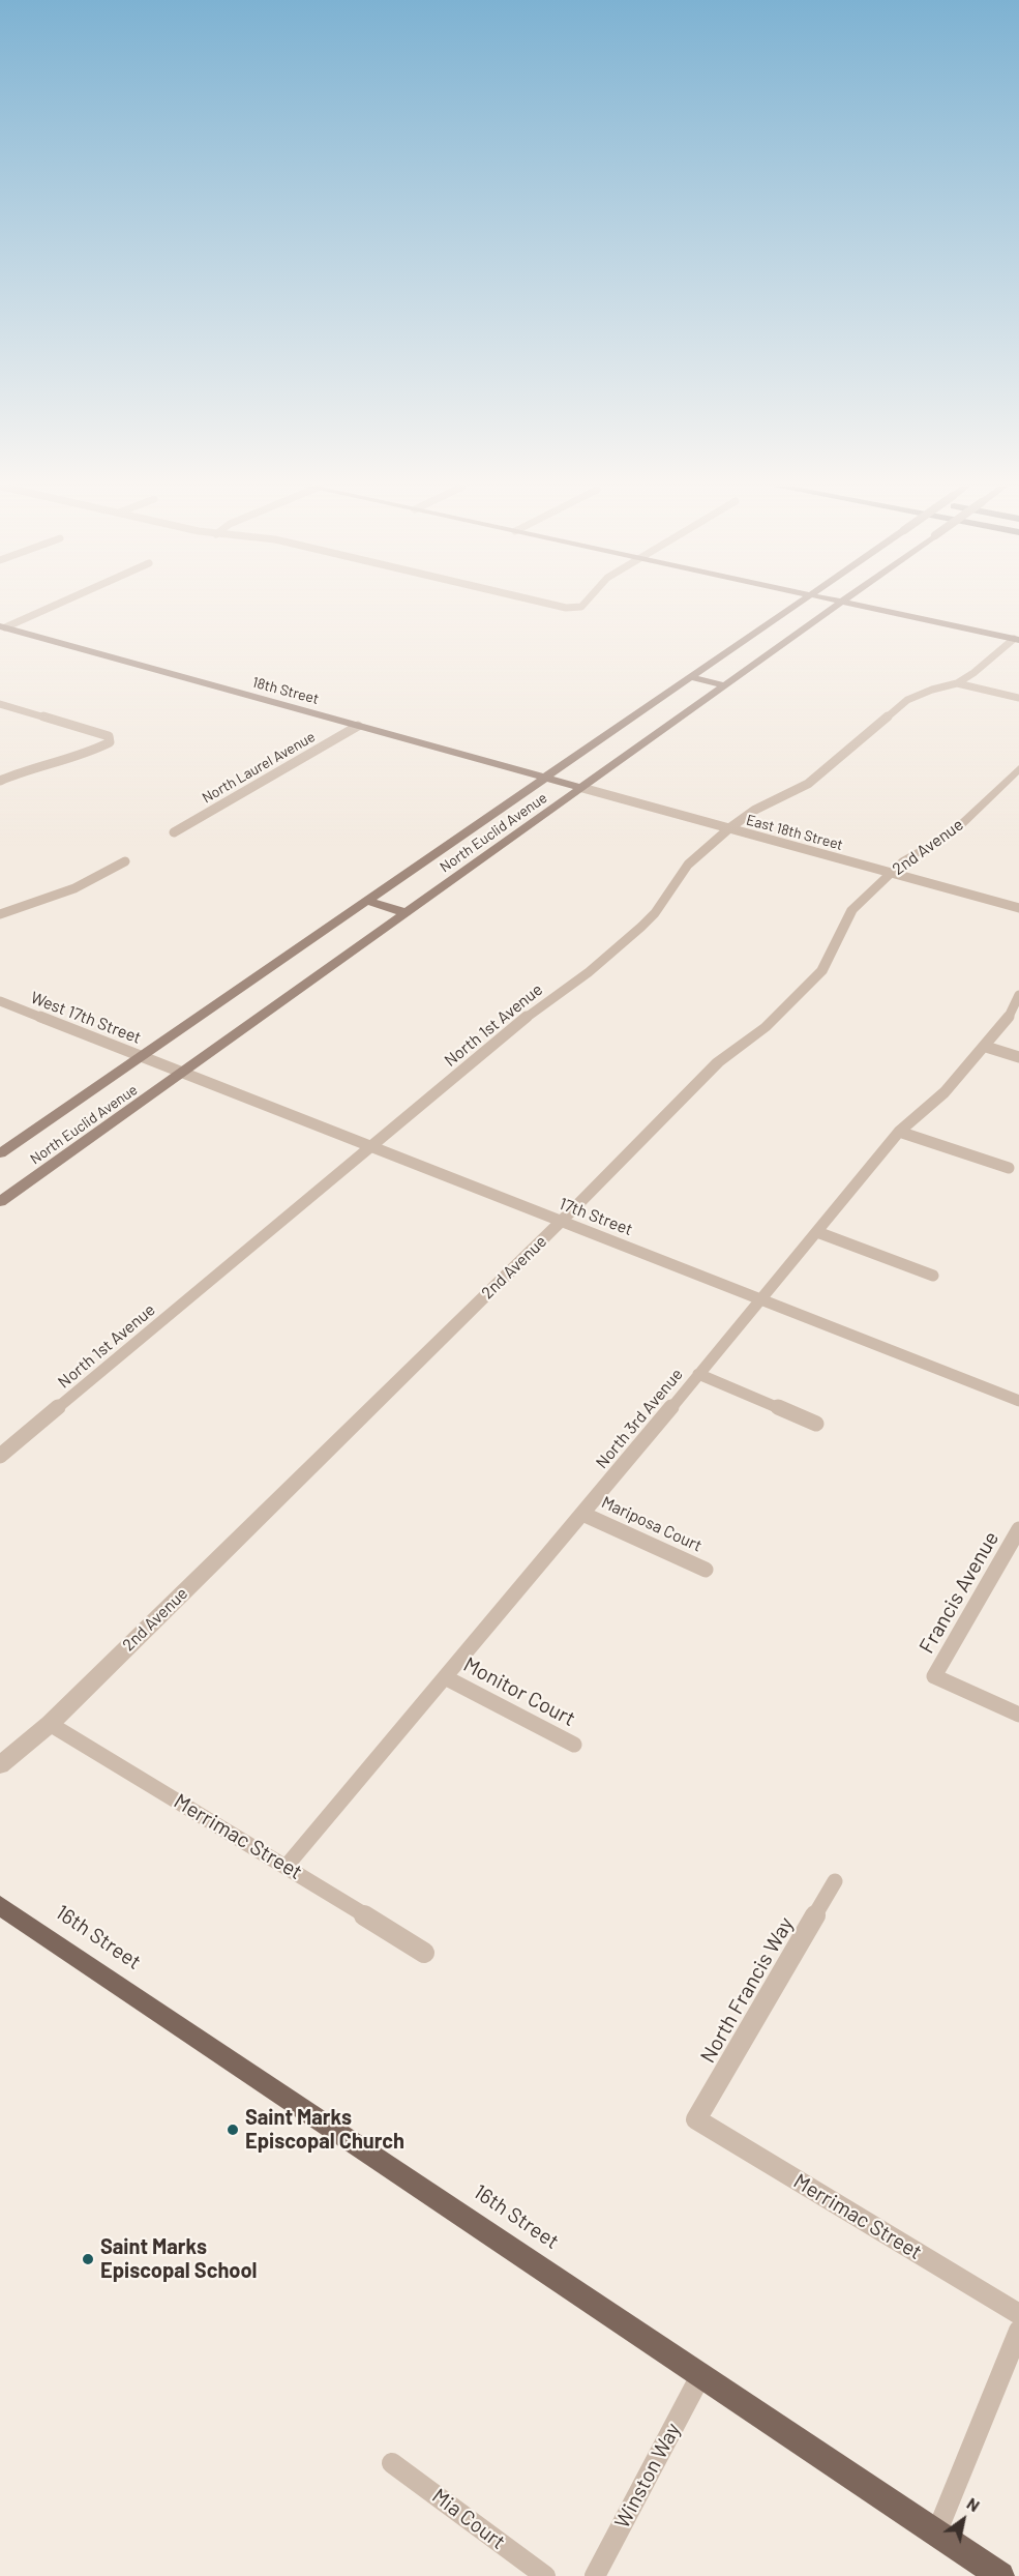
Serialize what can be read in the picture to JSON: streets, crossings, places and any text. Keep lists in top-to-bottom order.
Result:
{
  "streets": {
    "main road": [
      "18th Street",
      "North Euclid Avenue",
      "East 18th Street",
      "16th Street"
    ],
    "street": [
      "North Laurel Avenue",
      "2nd Avenue",
      "West 17th Street",
      "North 1st Avenue",
      "17th Street",
      "North 3rd Avenue",
      "Mariposa Court",
      "Francis Avenue",
      "Monitor Court",
      "Merrimac Street",
      "North Francis Way",
      "Winston Way",
      "Mia Court"
    ]
  },
  "crossings": [
    ["18th Street", "North Laurel Avenue"],
    ["18th Street", "North Euclid Avenue"],
    ["18th Street", "East 18th Street"],
    ["North Euclid Avenue", "East 18th Street"],
    ["North Euclid Avenue", "West 17th Street"],
    ["North Euclid Avenue", "17th Street"],
    ["East 18th Street", "2nd Avenue"],
    ["East 18th Street", "North 1st Avenue"],
    ["2nd Avenue", "17th Street"],
    ["2nd Avenue", "Merrimac Street"],
    ["West 17th Street", "17th Street"],
    ["North 1st Avenue", "17th Street"],
    ["17th Street", "North 3rd Avenue"],
    ["North 3rd Avenue", "Mariposa Court"],
    ["North 3rd Avenue", "Monitor Court"],
    ["North 3rd Avenue", "Merrimac Street"],
    ["Merrimac Street", "North Francis Way"],
    ["16th Street", "Winston Way"]
  ],
  "places": ["Saint Marks Episcopal Church", "Saint Marks Episcopal School"],
  "north": "top right"
}
